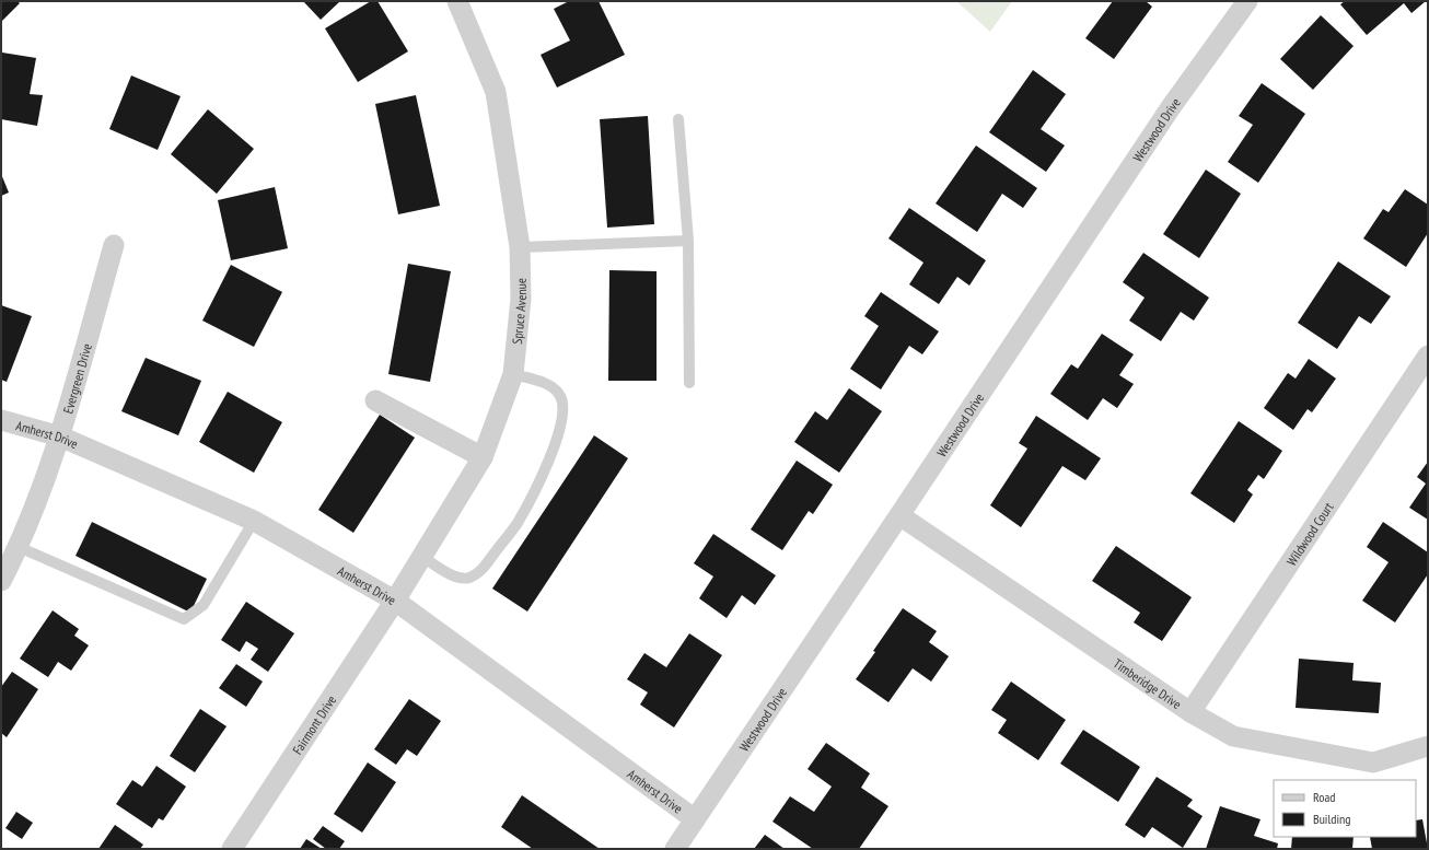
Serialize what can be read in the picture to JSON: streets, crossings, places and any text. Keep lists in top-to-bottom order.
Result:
{
  "streets": {
    "street": [
      "Westwood Drive",
      "Spruce Avenue",
      "Evergreen Drive",
      "Amherst Drive",
      "Wildwood Court",
      "Timberidge Drive",
      "Fairmont Drive"
    ]
  },
  "crossings": [
    ["Westwood Drive", "Amherst Drive"],
    ["Westwood Drive", "Timberidge Drive"],
    ["Spruce Avenue", "Amherst Drive"],
    ["Spruce Avenue", "Fairmont Drive"],
    ["Evergreen Drive", "Amherst Drive"],
    ["Amherst Drive", "Fairmont Drive"],
    ["Wildwood Court", "Timberidge Drive"]
  ],
  "legend": ["Road", "Building"]
}
